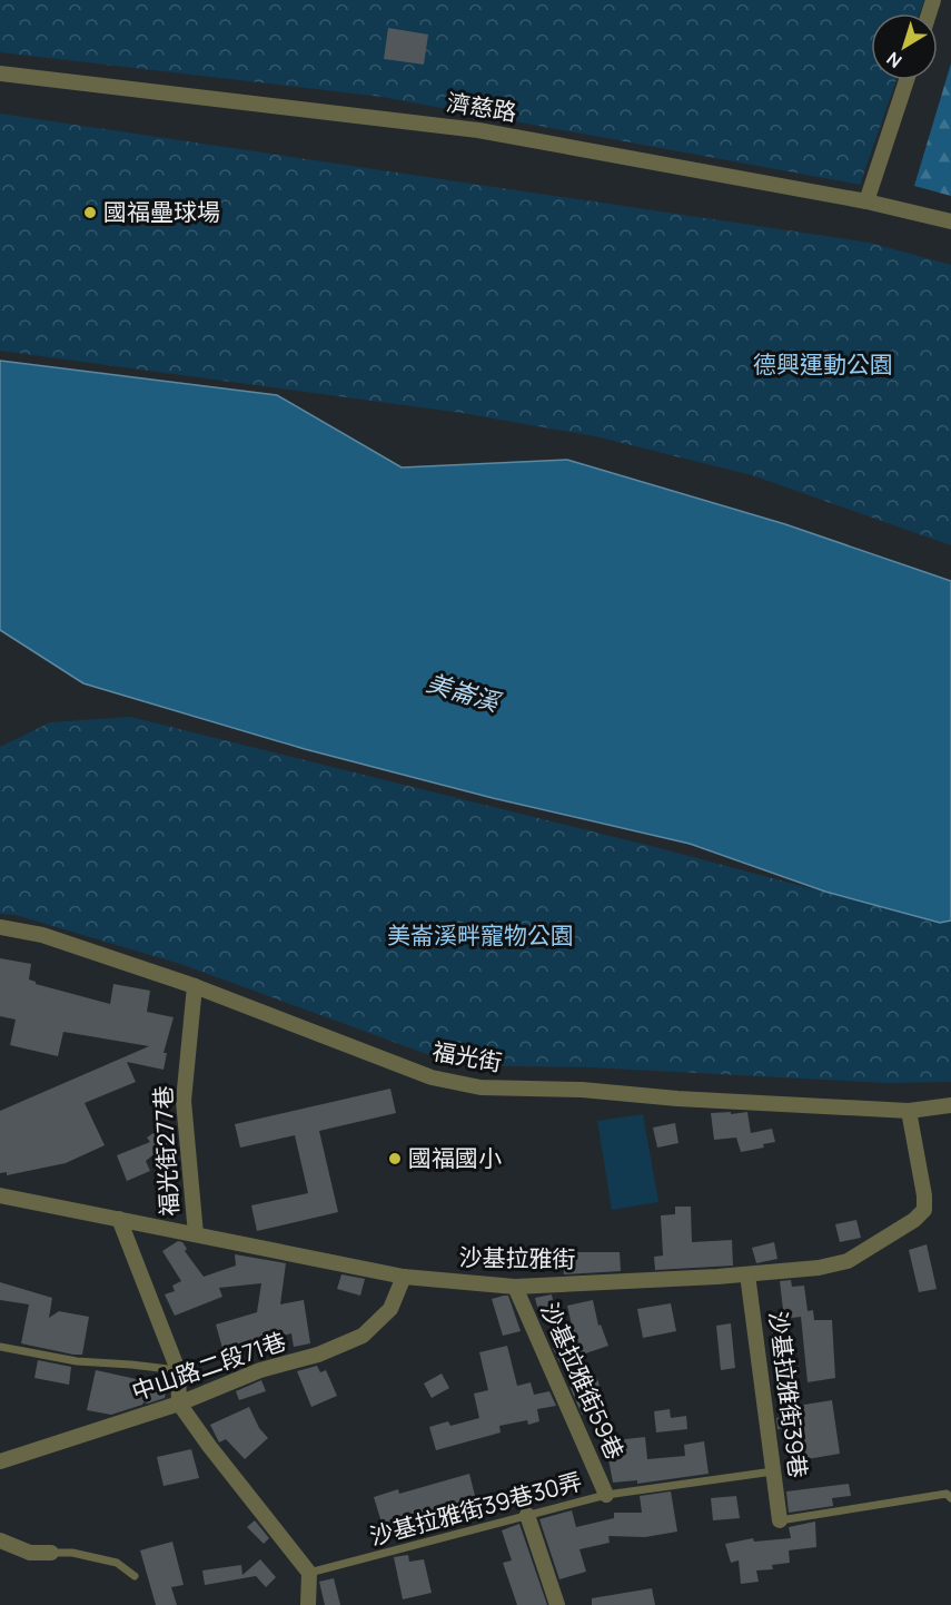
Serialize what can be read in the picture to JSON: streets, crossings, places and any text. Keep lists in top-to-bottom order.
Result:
{
  "streets": {
    "street": [
      "濟慈路",
      "福光街",
      "福光街277巷",
      "沙基拉雅街",
      "中山路二段71巷",
      "沙基拉雅街59巷",
      "沙基拉雅街39巷"
    ],
    "lane": ["沙基拉雅街39巷30弄"]
  },
  "crossings": [
    ["福光街", "福光街277巷"],
    ["福光街", "沙基拉雅街"],
    ["福光街277巷", "沙基拉雅街"],
    ["沙基拉雅街", "中山路二段71巷"],
    ["沙基拉雅街", "沙基拉雅街59巷"],
    ["沙基拉雅街", "沙基拉雅街39巷"],
    ["沙基拉雅街59巷", "沙基拉雅街39巷30弄"],
    ["沙基拉雅街39巷", "沙基拉雅街39巷30弄"]
  ],
  "water": ["美崙溪"],
  "parks": ["德興運動公園", "美崙溪畔寵物公園"],
  "places": ["國福壘球場", "國福國小"],
  "north": "bottom left"
}
